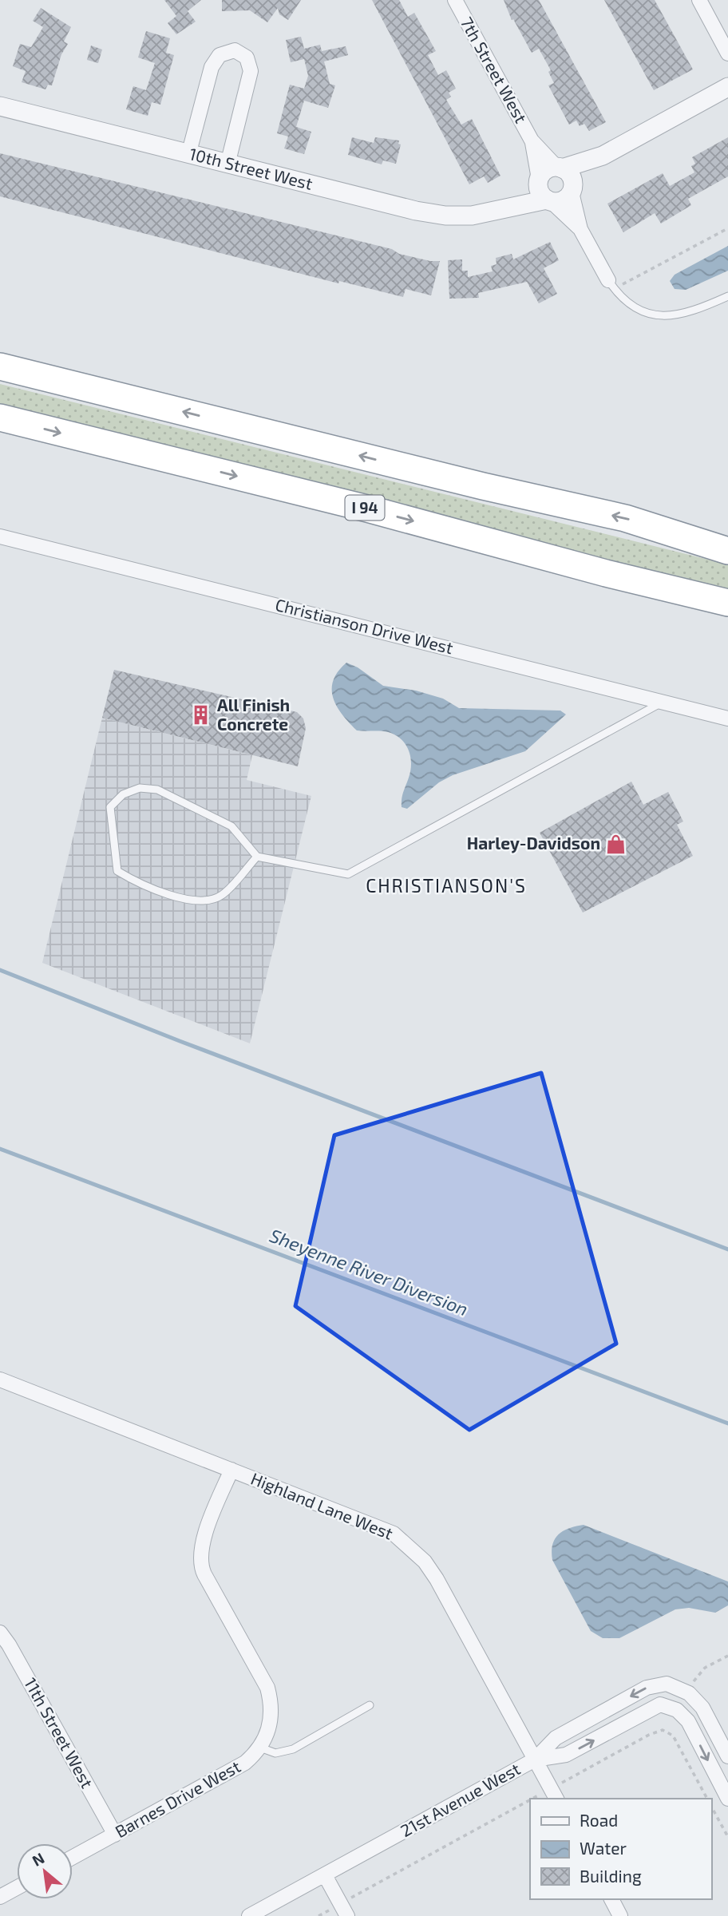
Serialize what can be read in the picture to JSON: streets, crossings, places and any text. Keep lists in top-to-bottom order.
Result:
{
  "streets": {
    "highway": ["I 94"],
    "street": [
      "7th Street West",
      "10th Street West",
      "Christianson Drive West",
      "Highland Lane West",
      "11th Street West",
      "Barnes Drive West",
      "21st Avenue West"
    ]
  },
  "crossings": [
    ["7th Street West", "10th Street West"],
    ["Highland Lane West", "Barnes Drive West"],
    ["Highland Lane West", "21st Avenue West"],
    ["11th Street West", "Barnes Drive West"]
  ],
  "districts": ["CHRISTIANSON'S"],
  "water": ["Sheyenne River Diversion"],
  "places": {
    "building": ["All Finish Concrete"],
    "shop": ["Harley-Davidson"]
  },
  "legend": ["Road", "Water", "Building"],
  "north": "top left"
}
